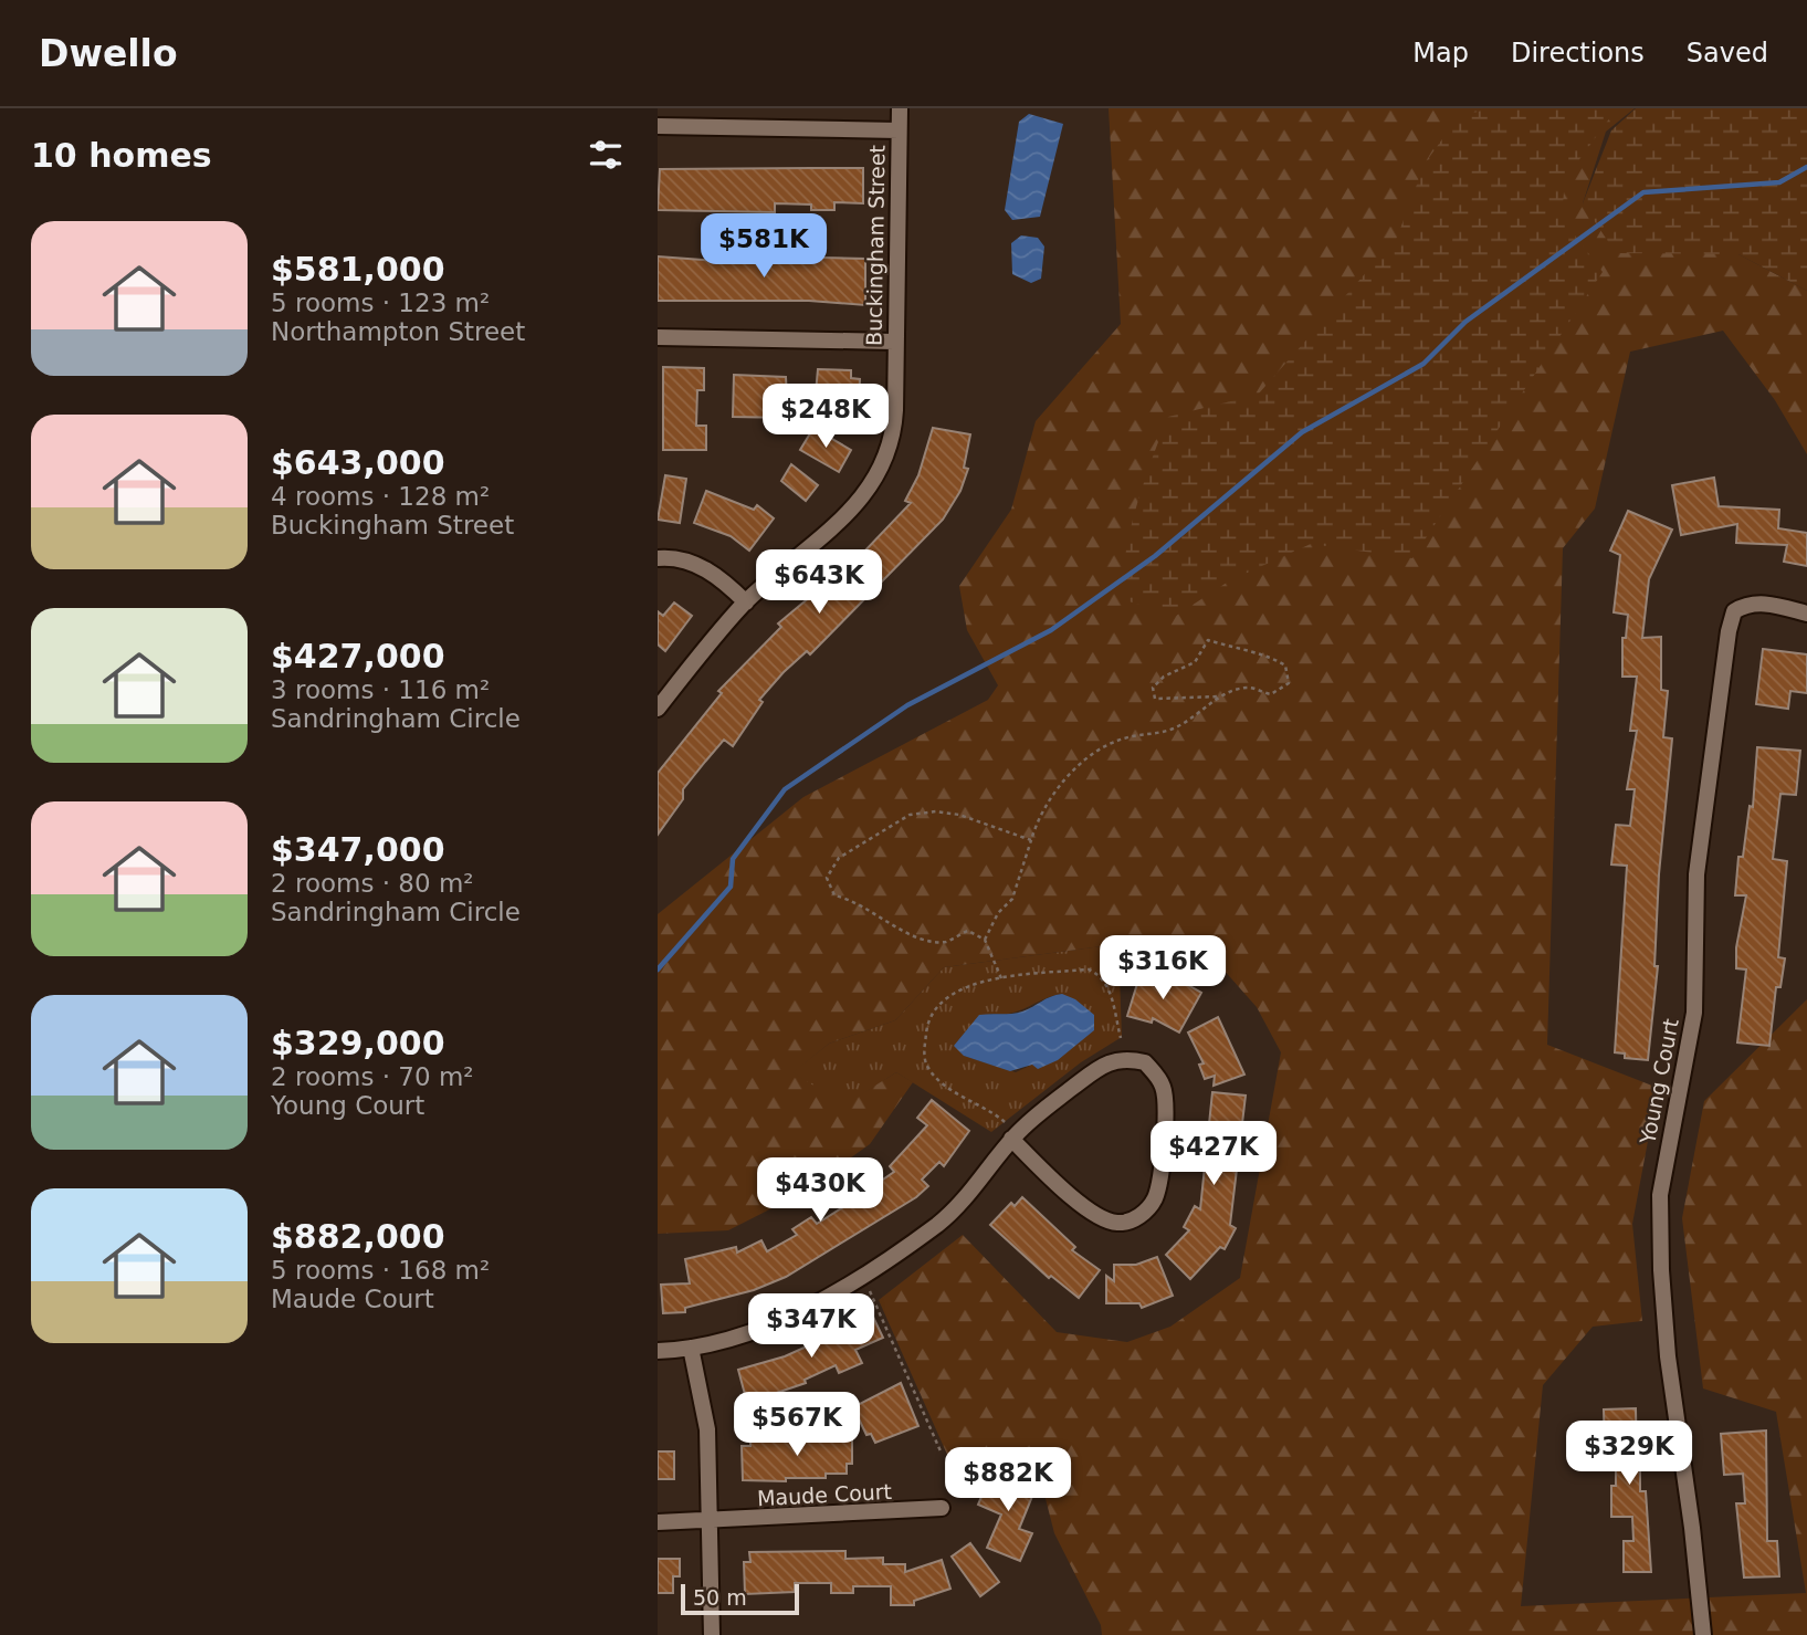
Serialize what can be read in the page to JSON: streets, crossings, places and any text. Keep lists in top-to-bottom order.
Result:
{
  "streets": {
    "street": ["Buckingham Street", "Young Court", "Maude Court"]
  },
  "scale_bar": "50 m",
  "page": {
    "header": "Dwello",
    "nav": ["Map", "Directions", "Saved"],
    "heading": "10 homes",
    "list": [
      {
        "name": "$581,000",
        "note": "5 rooms · 123 m² · Northampton Street"
      },
      {
        "name": "$643,000",
        "note": "4 rooms · 128 m² · Buckingham Street"
      },
      {
        "name": "$427,000",
        "note": "3 rooms · 116 m² · Sandringham Circle"
      },
      {
        "name": "$347,000",
        "note": "2 rooms · 80 m² · Sandringham Circle"
      },
      {
        "name": "$329,000",
        "note": "2 rooms · 70 m² · Young Court"
      },
      {
        "name": "$882,000",
        "note": "5 rooms · 168 m² · Maude Court"
      }
    ],
    "price": [
      "$581K",
      "$248K",
      "$643K",
      "$316K",
      "$427K",
      "$430K",
      "$347K",
      "$567K",
      "$329K",
      "$882K"
    ],
    "scale": "50 m"
  }
}
